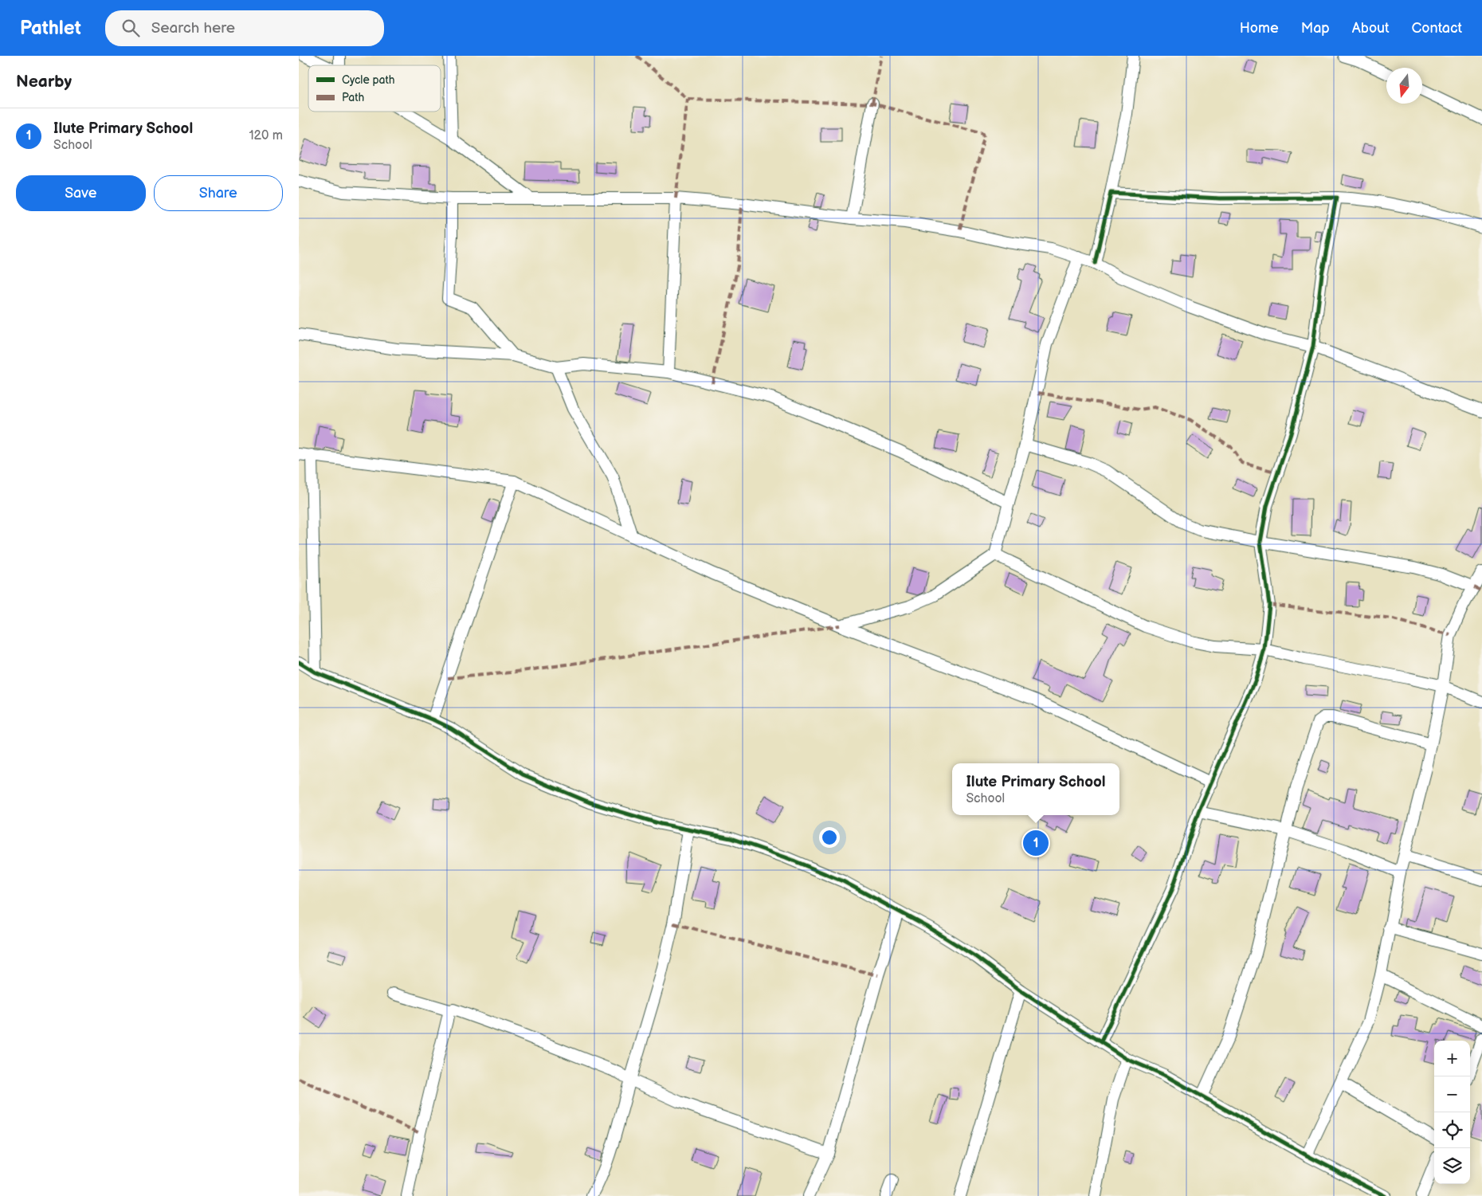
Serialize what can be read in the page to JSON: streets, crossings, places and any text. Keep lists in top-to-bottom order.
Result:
{
  "legend": ["Cycle path", "Path"],
  "north": "bottom",
  "page": {
    "header": "Pathlet",
    "search": "Search here",
    "nav": [
      "Home",
      "Map",
      "About",
      "Contact"
    ],
    "heading": "Nearby",
    "list": [
      {
        "mark": "1",
        "name": "Ilute Primary School",
        "note": "School",
        "value": "120 m"
      }
    ],
    "buttons": ["Save", "Share"],
    "popup": ["Ilute Primary School", "School"],
    "pins": "1",
    "map_buttons": ["+", "−"]
  }
}
